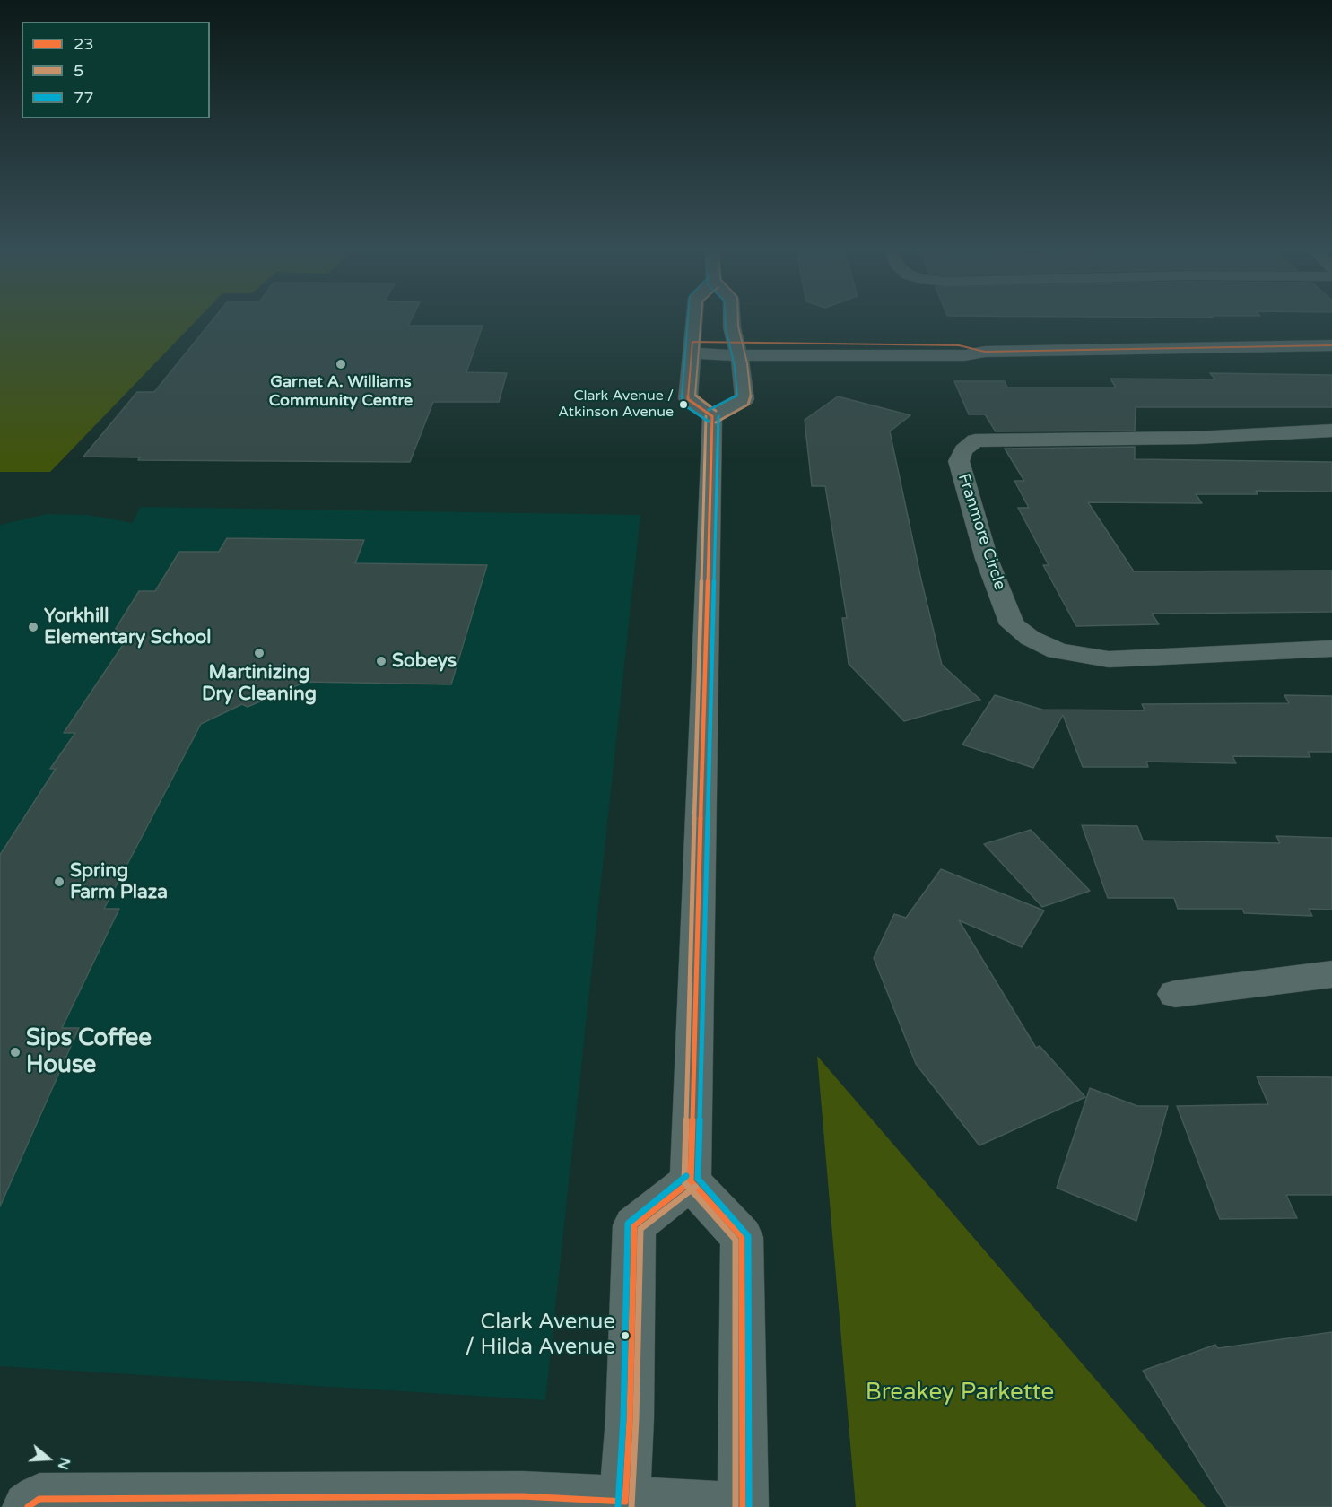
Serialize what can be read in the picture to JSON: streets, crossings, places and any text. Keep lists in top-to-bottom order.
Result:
{
  "streets": {
    "street": ["Franmore Circle"]
  },
  "parks": ["Breakey Parkette"],
  "places": [
    "Garnet A. Williams Community Centre",
    "Clark Avenue / Atkinson Avenue",
    "Yorkhill Elementary School",
    "Martinizing Dry Cleaning",
    "Sobeys",
    "Spring Farm Plaza",
    "Sips Coffee House",
    "Clark Avenue / Hilda Avenue"
  ],
  "lines": ["transit line 5", "transit line 77", "transit line 23"],
  "legend": ["23", "5", "77"],
  "north": "right"
}
